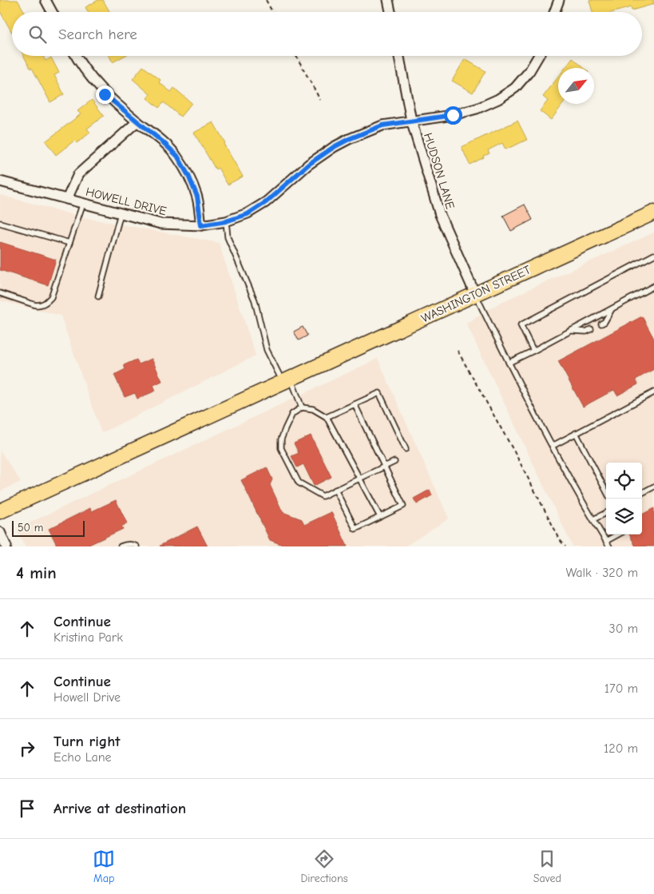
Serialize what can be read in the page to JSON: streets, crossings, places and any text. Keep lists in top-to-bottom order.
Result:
{
  "streets": {
    "main road": ["WASHINGTON STREET"],
    "street": ["HUDSON LANE", "HOWELL DRIVE"]
  },
  "crossings": [
    ["HUDSON LANE", "HOWELL DRIVE"],
    ["HUDSON LANE", "WASHINGTON STREET"]
  ],
  "scale_bar": "50 m",
  "north": "top right",
  "page": {
    "search": "Search here",
    "scale": "50 m",
    "heading": ["4 min", "Walk · 320 m"],
    "list": [
      ["Continue", "Kristina Park", "30 m"],
      ["Continue", "Howell Drive", "170 m"],
      ["Turn right", "Echo Lane", "120 m"],
      "Arrive at destination"
    ],
    "nav": ["Map", "Directions", "Saved"]
  }
}
